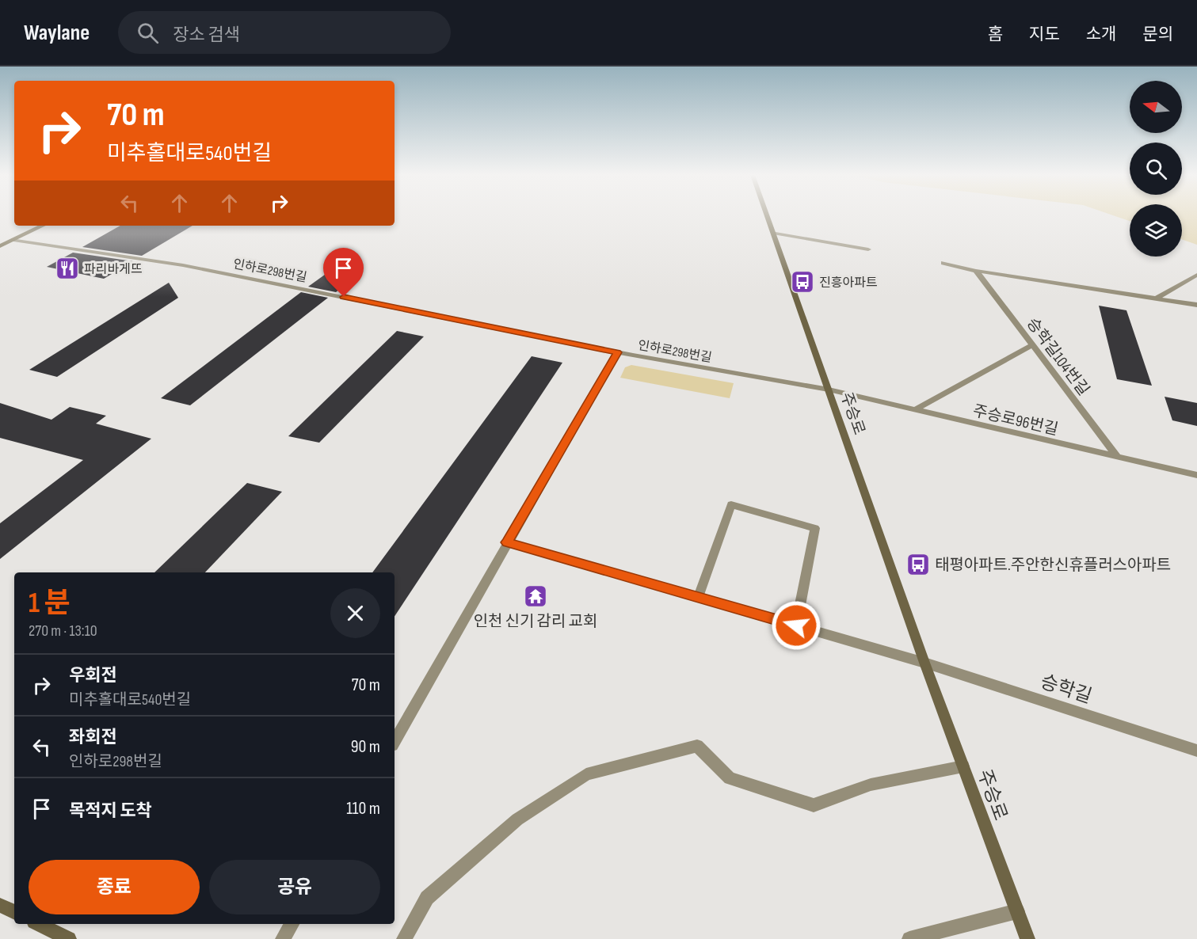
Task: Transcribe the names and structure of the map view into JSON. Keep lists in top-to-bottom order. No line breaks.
{"streets":{"street":["인하로298번길","승학길104번길","주승로","주승로96번길","승학길"]},"crossings":[["인하로298번길","주승로"],["인하로298번길","주승로96번길"],["승학길104번길","주승로96번길"],["주승로","주승로96번길"],["주승로","승학길"]],"places":{"restaurant":["파리바게뜨"],"bus stop":["진흥아파트","태평아파트.주안한신휴플러스아파트"],"temple":["인천 신기 감리 교회"]},"north":"left","page":{"header":"Waylane","search":"장소 검색","nav":["홈","지도","소개","문의"],"turn":["70 m","미추홀대로540번길"],"heading":["1 분","270 m · 13:10"],"list":[{"name":"우회전","note":"미추홀대로540번길","value":"70 m"},{"name":"좌회전","note":"인하로298번길","value":"90 m"},{"name":"목적지 도착","value":"110 m"}],"buttons":["종료","공유"]}}
